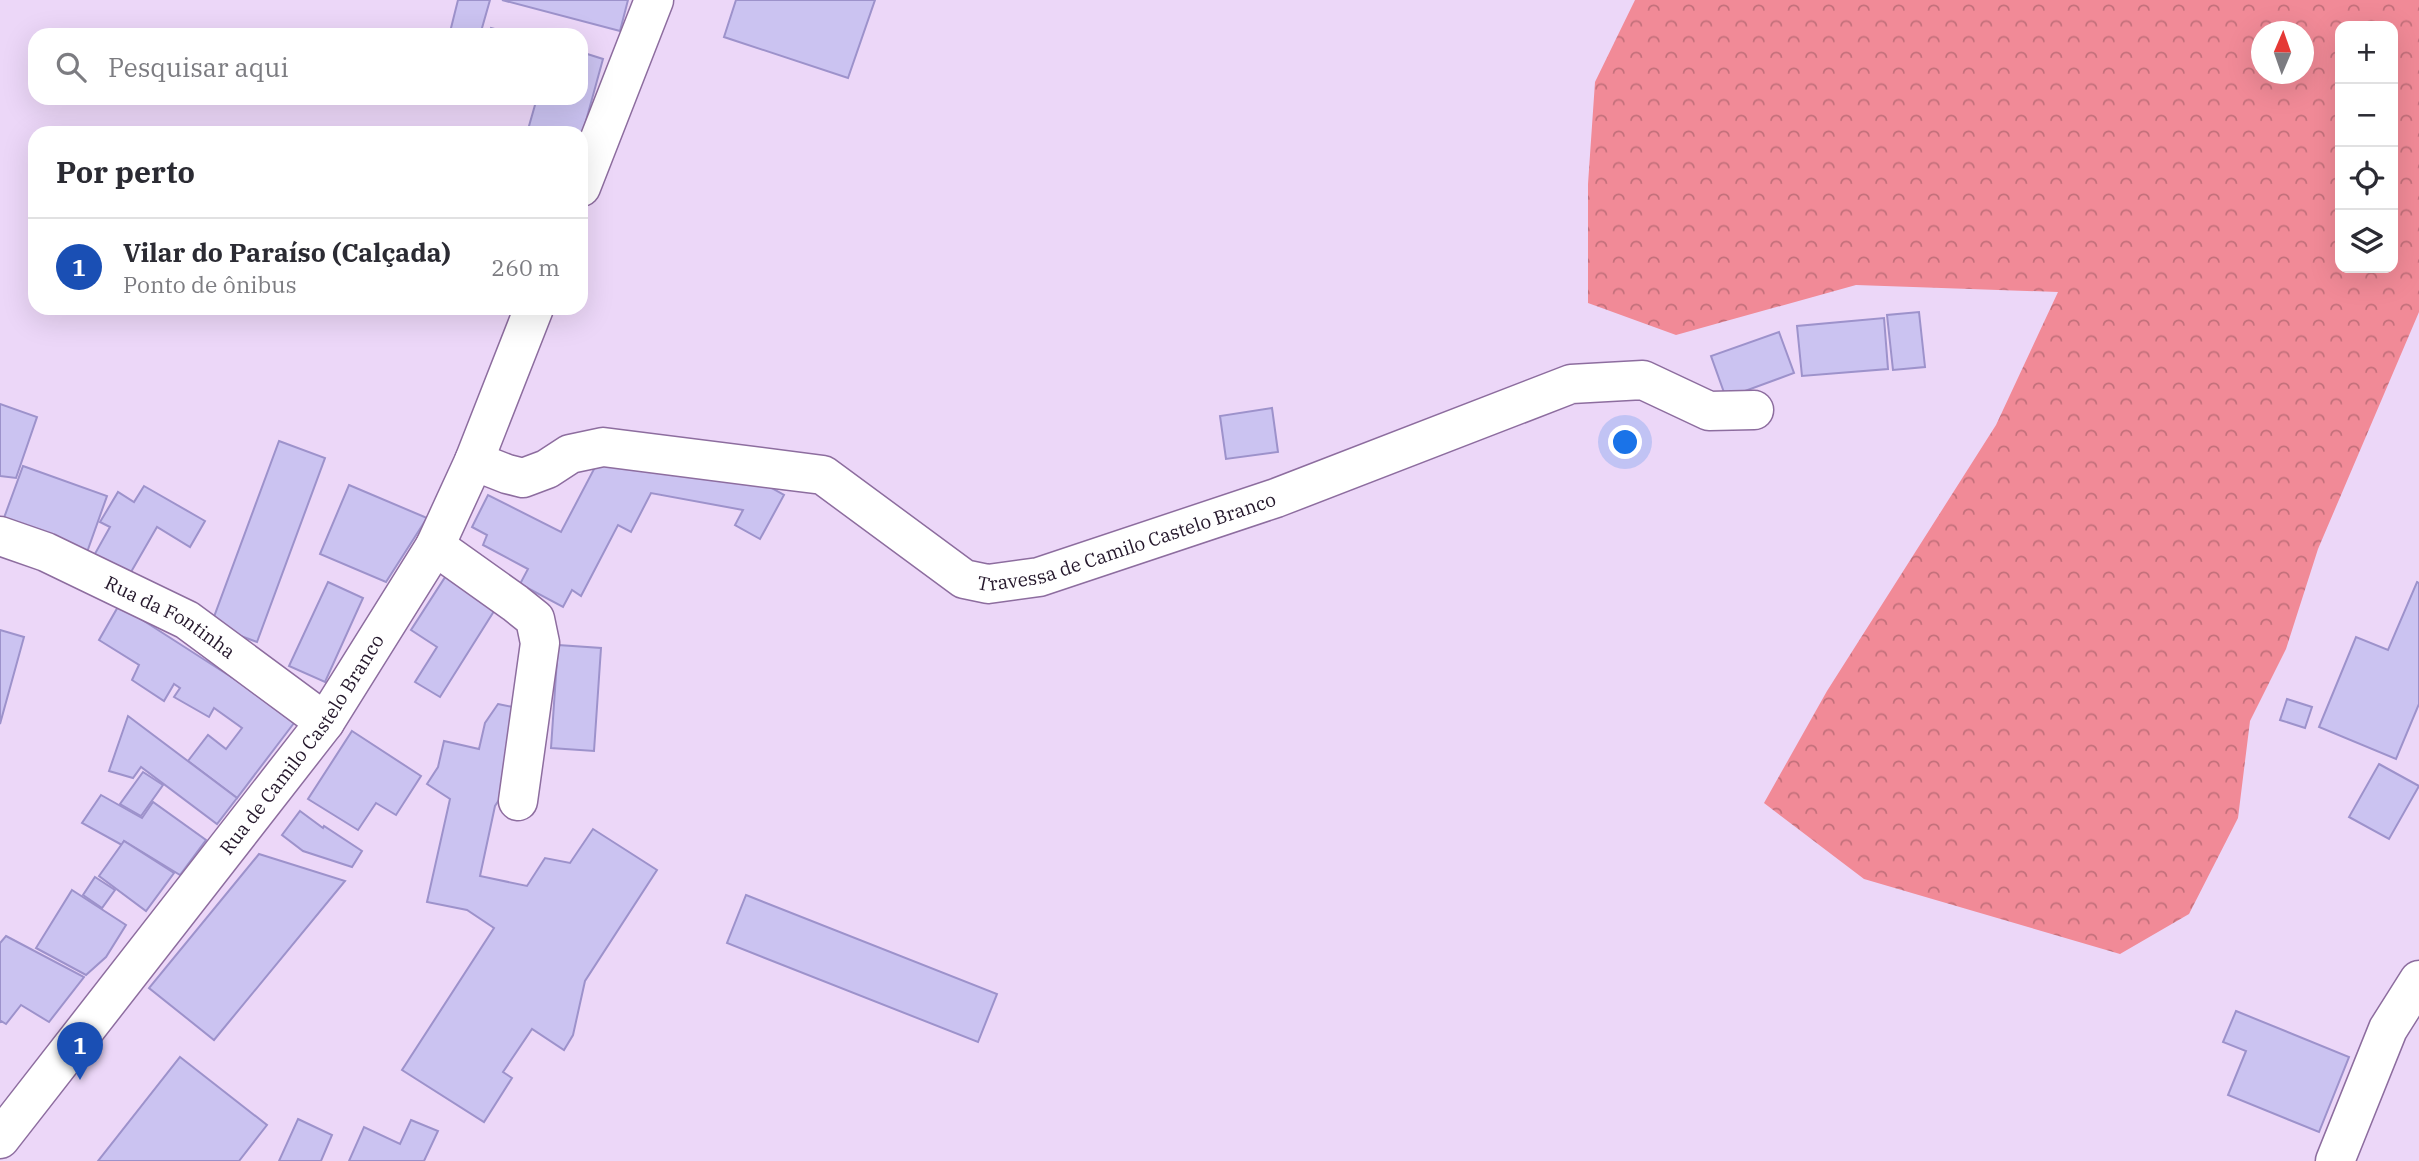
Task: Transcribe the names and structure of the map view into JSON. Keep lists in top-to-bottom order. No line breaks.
{"streets":{"street":["Travessa de Camilo Castelo Branco","Rua da Fontinha","Rua de Camilo Castelo Branco"]},"crossings":[["Travessa de Camilo Castelo Branco","Rua de Camilo Castelo Branco"],["Rua da Fontinha","Rua de Camilo Castelo Branco"]],"north":"top","page":{"map_buttons":["+","−"],"search":"Pesquisar aqui","heading":"Por perto","list":[{"mark":"1","name":"Vilar do Paraíso (Calçada)","note":"Ponto de ônibus","value":"260 m"}],"pins":"1"}}
